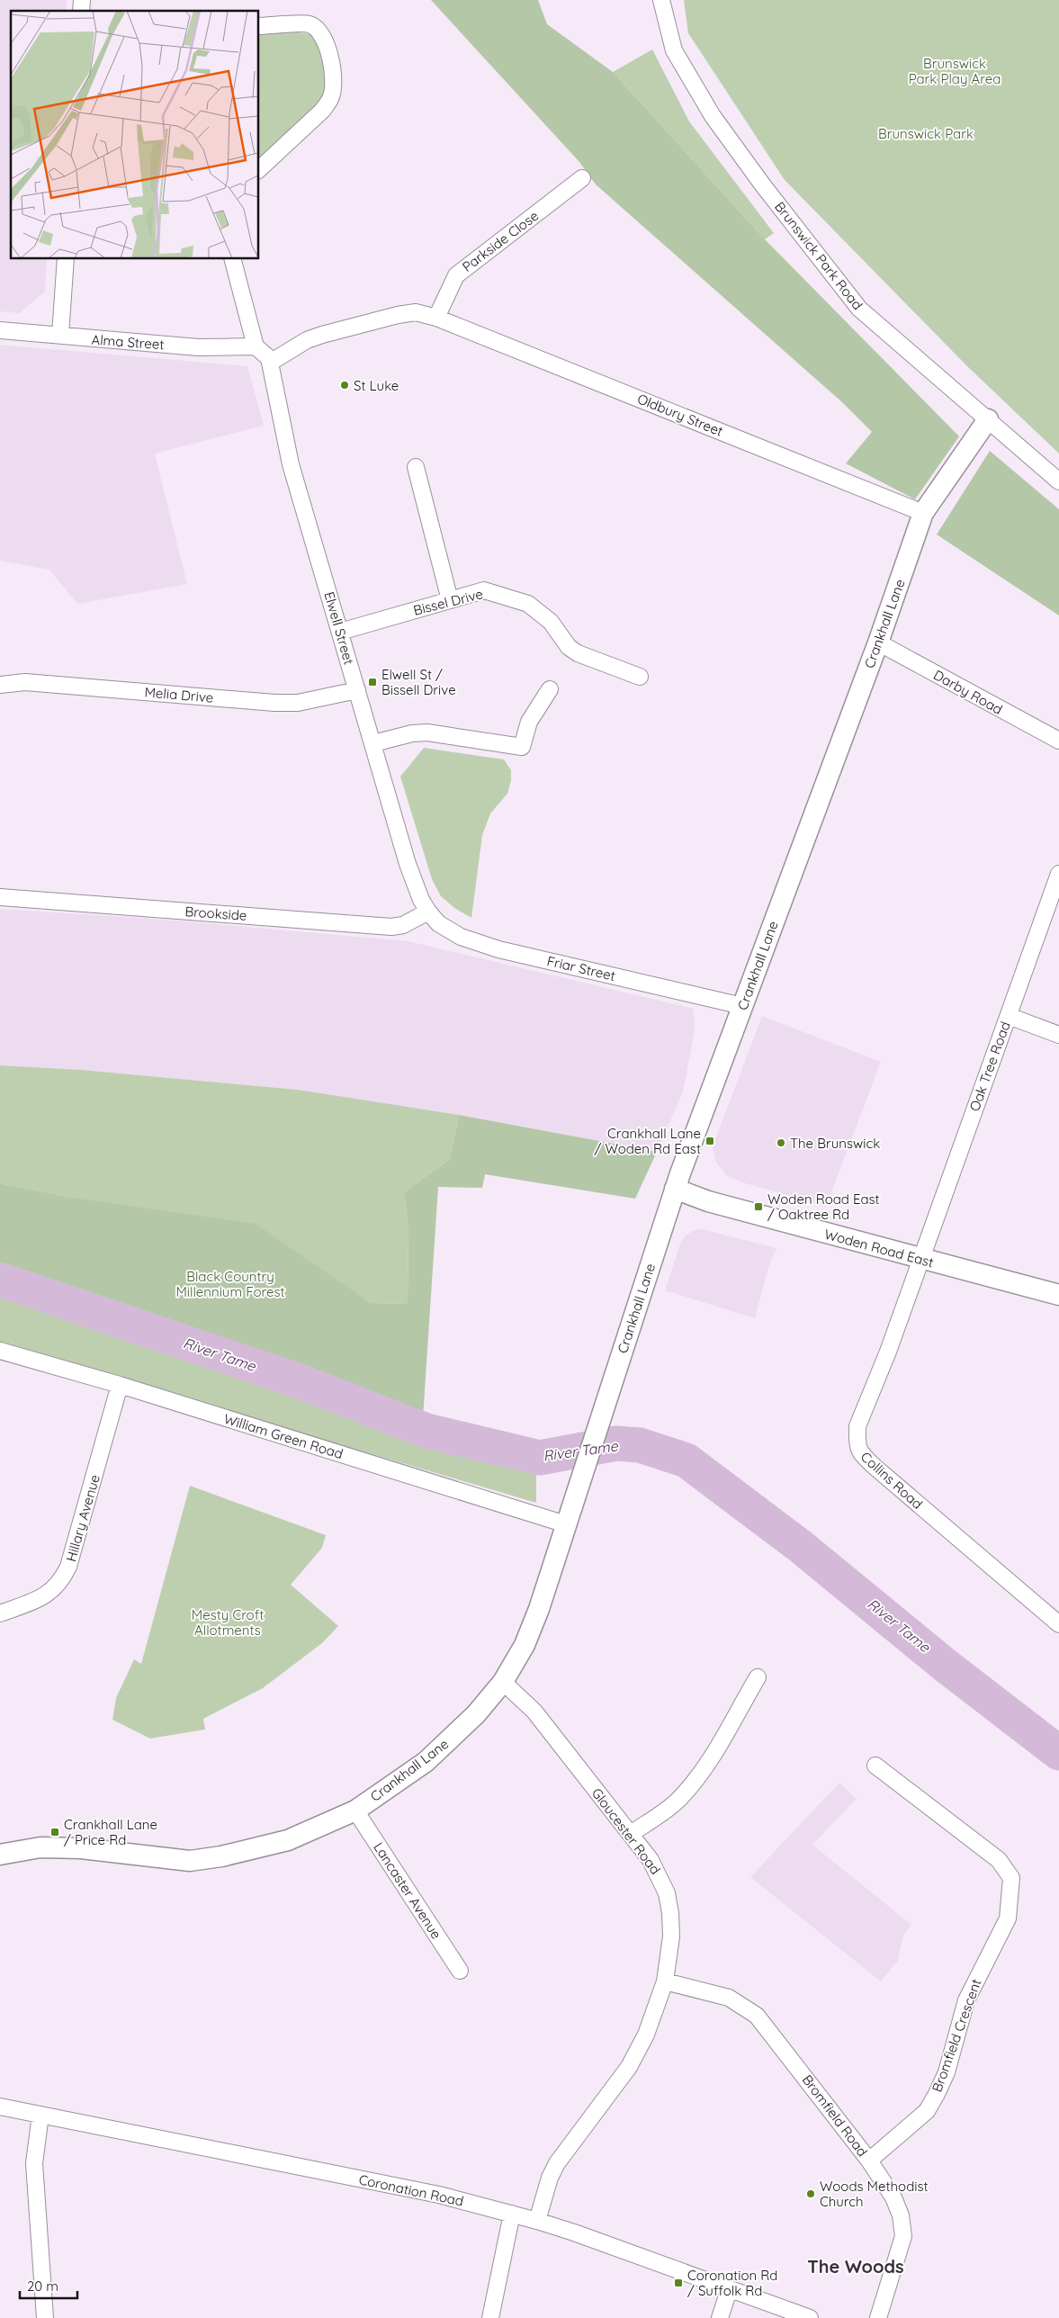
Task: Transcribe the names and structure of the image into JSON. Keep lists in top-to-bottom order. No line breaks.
{"streets":{"street":["Parkside Close","Brunswick Park Road","Alma Street","Oldbury Street","Bissel Drive","Crankhall Lane","Elwell Street","Darby Road","Melia Drive","Brookside","Friar Street","Oak Tree Road","Woden Road East","William Green Road","Collins Road","Hillary Avenue","Gloucester Road","Lancaster Avenue","Bromfield Crescent","Bromfield Road","Coronation Road"]},"crossings":[["Parkside Close","Oldbury Street"],["Brunswick Park Road","Crankhall Lane"],["Alma Street","Elwell Street"],["Oldbury Street","Crankhall Lane"],["Bissel Drive","Elwell Street"],["Crankhall Lane","Darby Road"],["Crankhall Lane","Friar Street"],["Crankhall Lane","Woden Road East"],["Crankhall Lane","William Green Road"],["Crankhall Lane","Gloucester Road"],["Crankhall Lane","Lancaster Avenue"],["Elwell Street","Melia Drive"],["Elwell Street","Brookside"],["Elwell Street","Friar Street"],["Brookside","Friar Street"],["Oak Tree Road","Woden Road East"],["Oak Tree Road","Collins Road"],["Woden Road East","Collins Road"],["William Green Road","Hillary Avenue"],["Gloucester Road","Bromfield Road"],["Gloucester Road","Coronation Road"],["Bromfield Crescent","Bromfield Road"]],"districts":["The Woods"],"water":["River Tame"],"parks":["Brunswick Park Play Area","Brunswick Park","Black Country Millennium Forest","Mesty Croft Allotments"],"places":{"other":["St Luke","The Brunswick","Woods Methodist Church"],"transit":["Elwell St / Bissell Drive","Crankhall Lane / Woden Rd East","Woden Road East / Oaktree Rd","Crankhall Lane / Price Rd","Coronation Rd / Suffolk Rd"]},"scale_bar":"20 m"}
